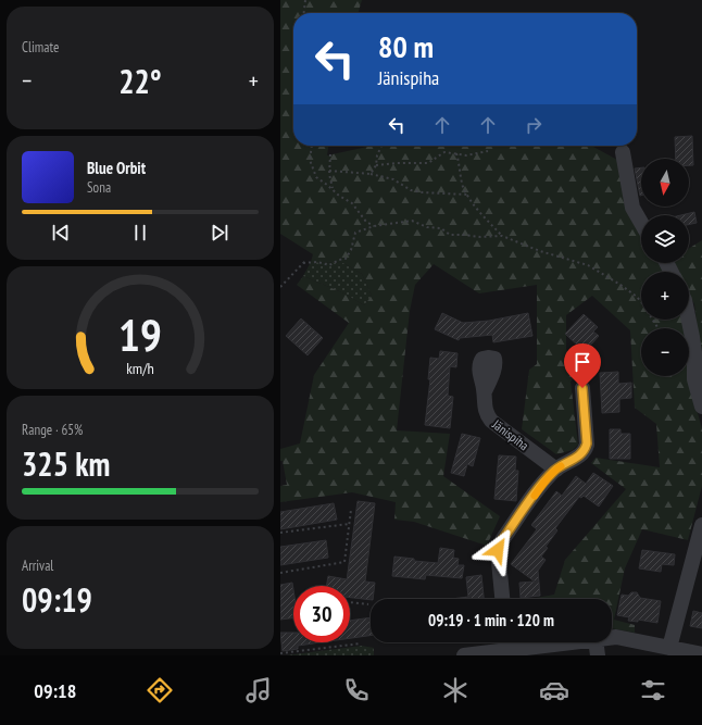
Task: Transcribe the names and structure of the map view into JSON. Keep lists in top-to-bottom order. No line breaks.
{"streets":{"street":["Jänispiha"]},"north":"bottom","page":{"tile":["Climate",["Range · 65%","325 km"],["Arrival","09:19"]],"turn":["80 m","Jänispiha"],"heat":["−","22°","+"],"song":["Blue Orbit","Sona"],"map_buttons":["+","−"],"limit":"30","trip":"09:19 · 1 min · 120 m","tabs":"09:18","gauge":["19","km/h"]}}
